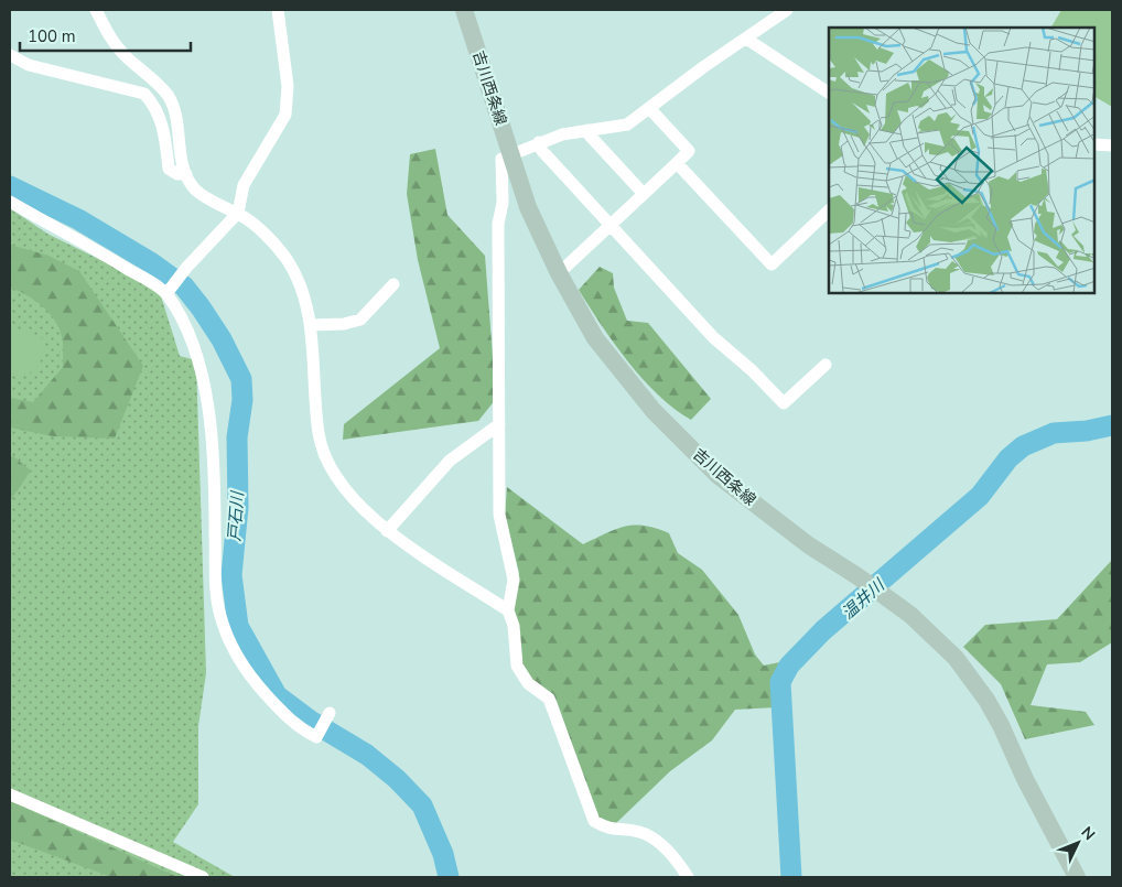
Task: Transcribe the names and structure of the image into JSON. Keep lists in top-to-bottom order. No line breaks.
{"streets":{"main road":["吉川西条線"]},"water":["戸石川","温井川"],"scale_bar":"100 m","north":"top right"}
